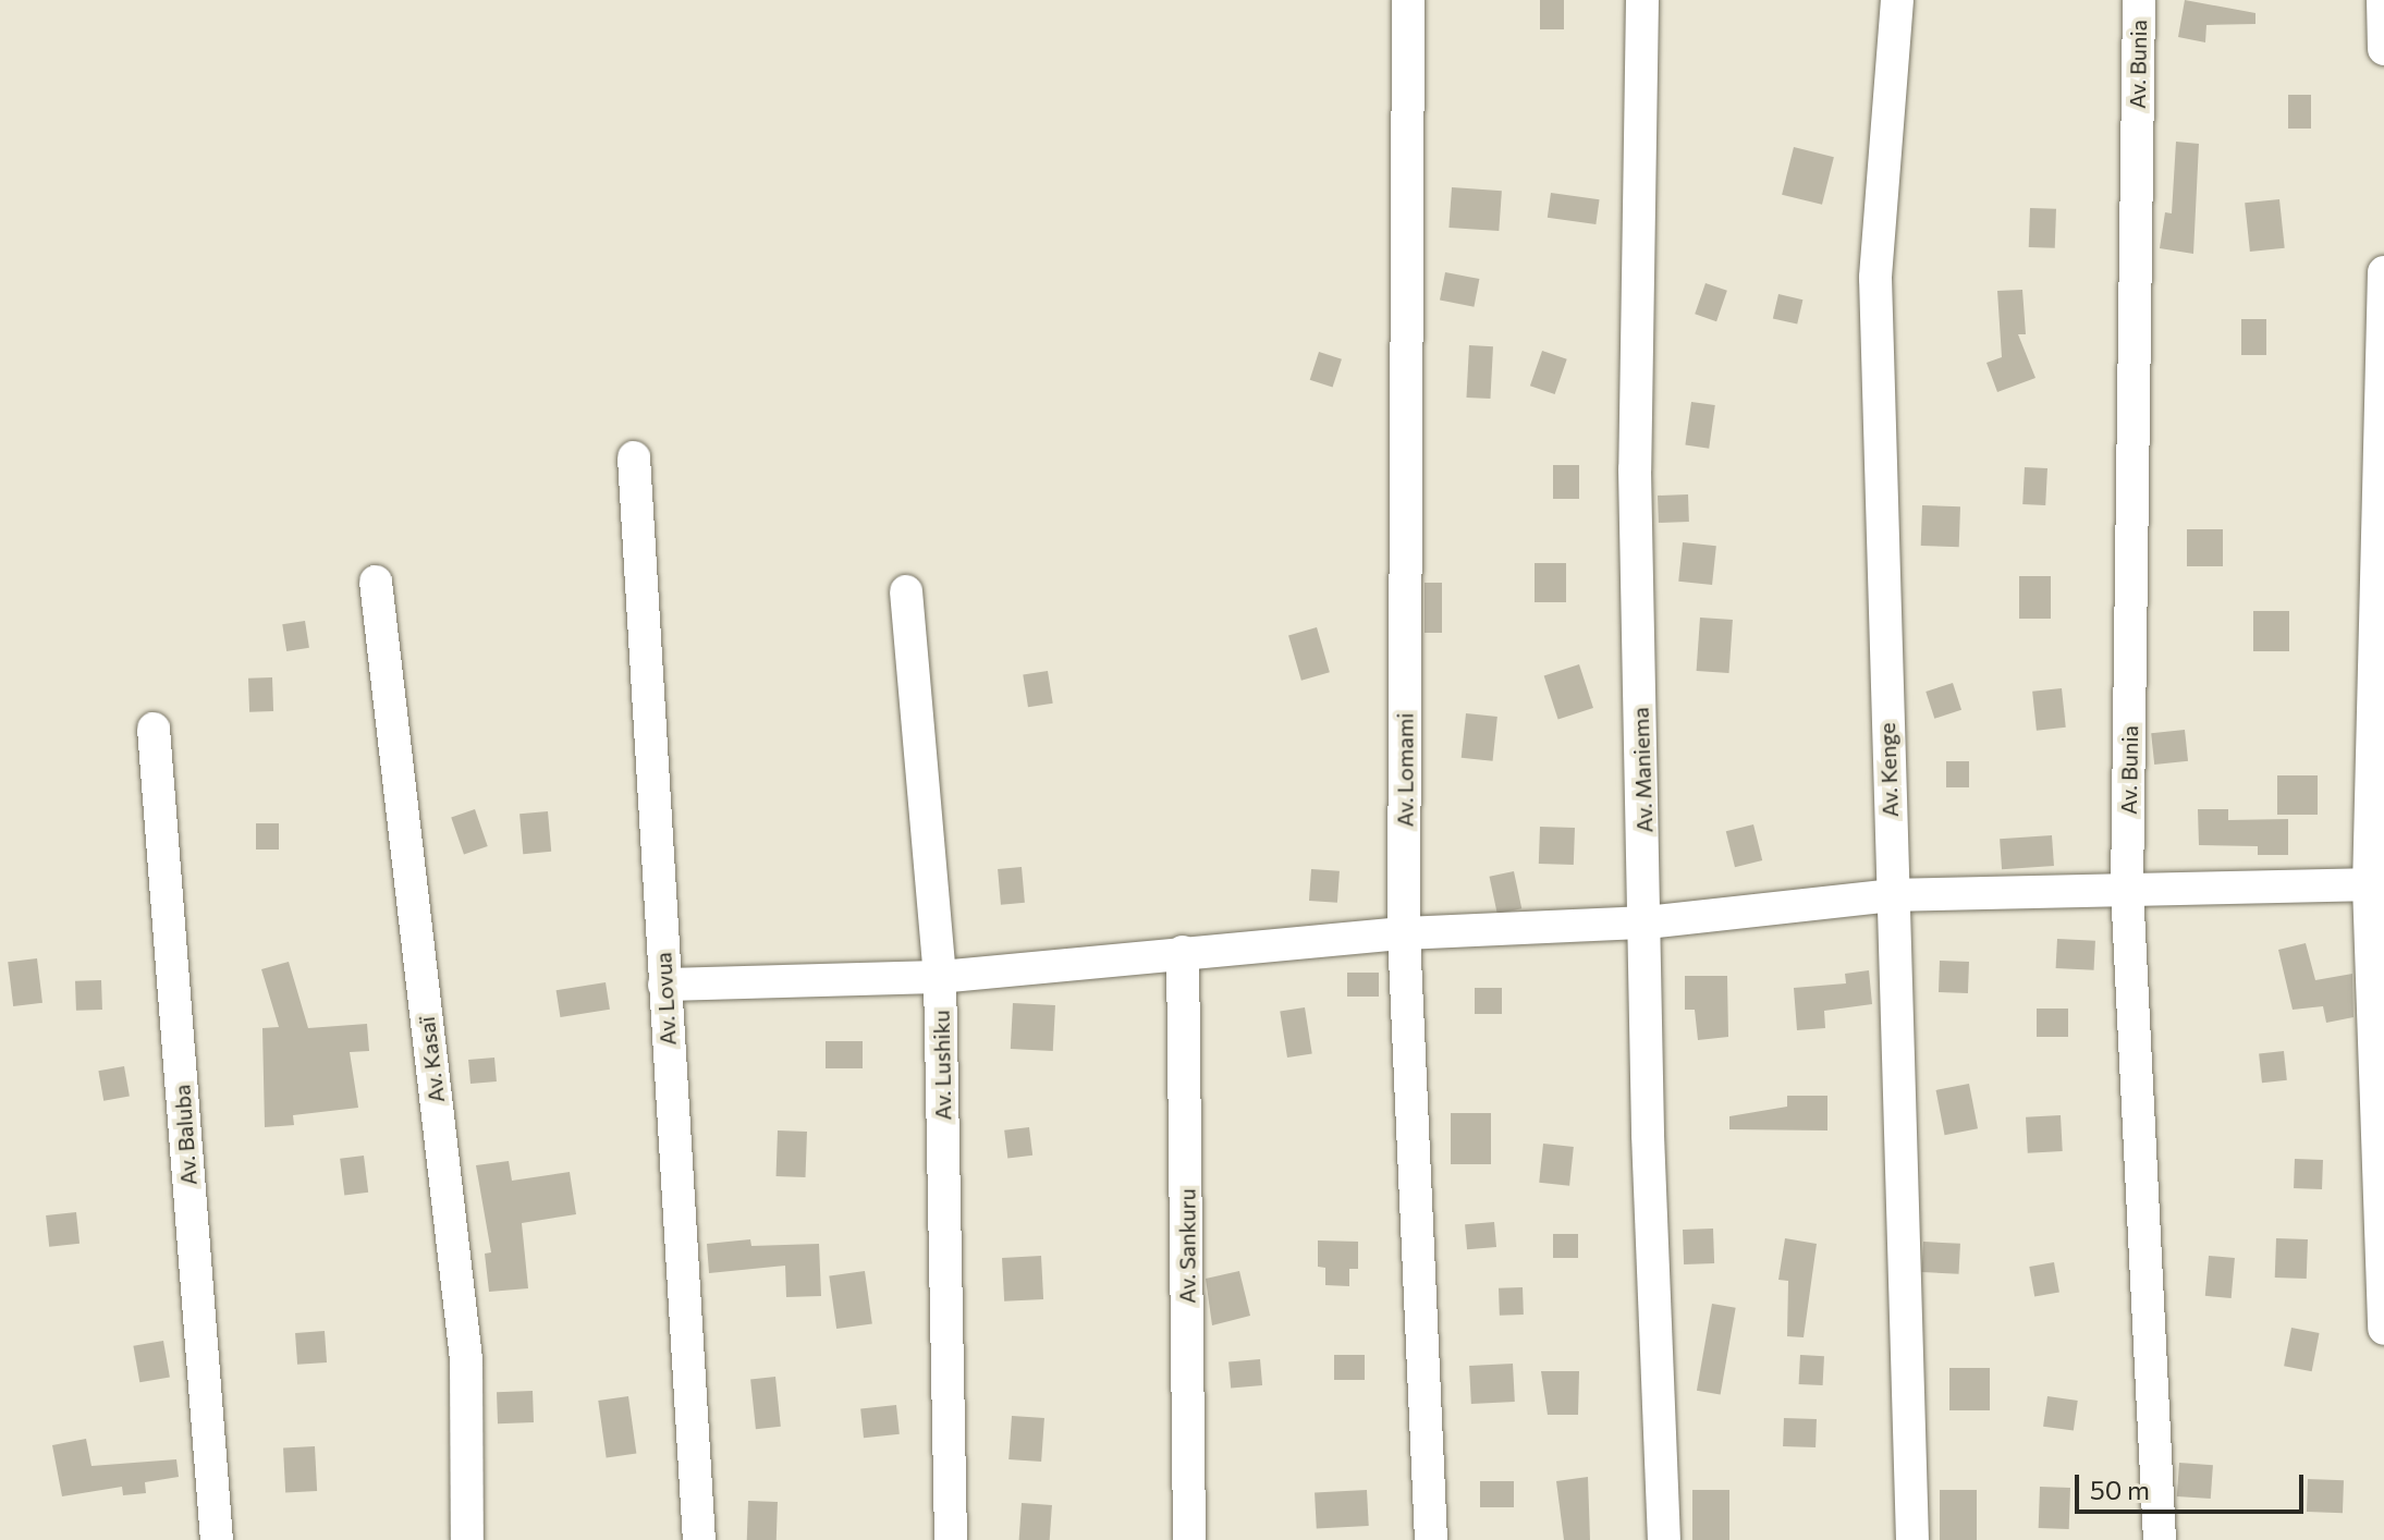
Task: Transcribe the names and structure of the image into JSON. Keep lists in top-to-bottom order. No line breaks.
{"streets":{"street":["Av. Bunia","Av. Lomami","Av. Maniema","Av. Kenge","Av. Lovua","Av. Kasaï","Av. Lushiku","Av. Baluba","Av. Sankuru"]},"scale_bar":"50 m"}
